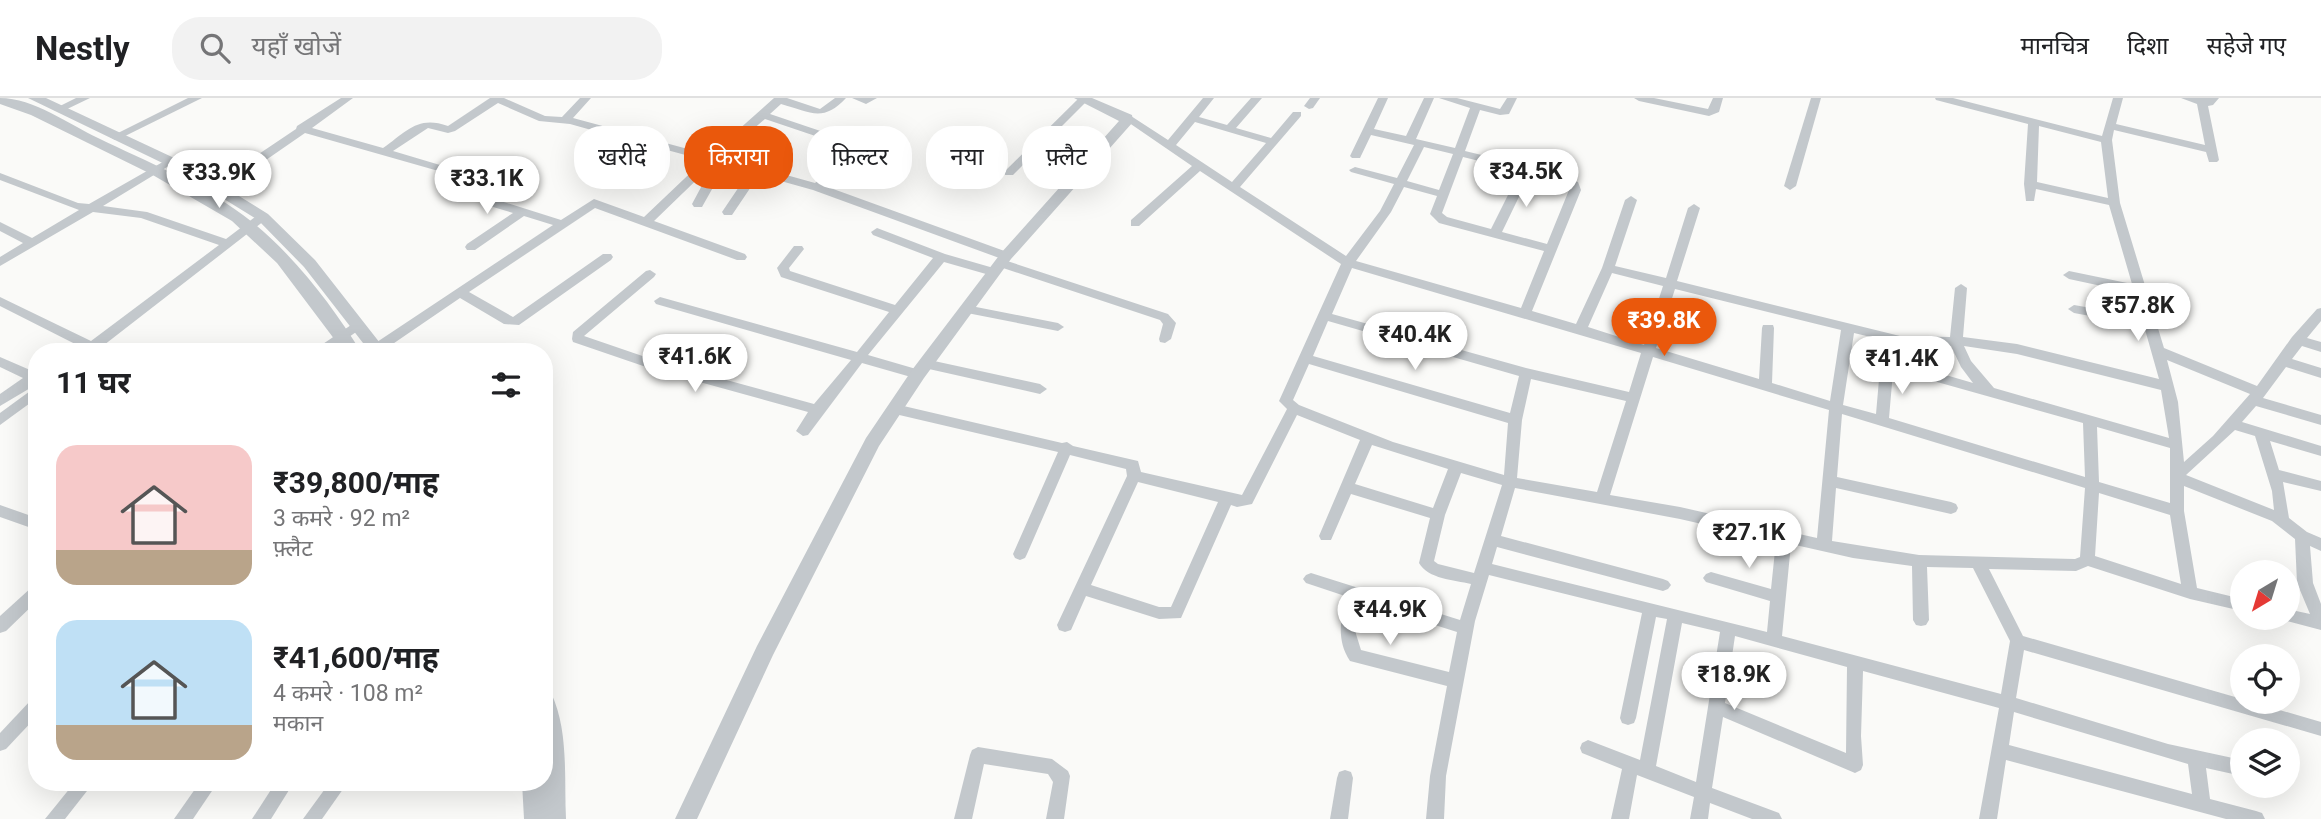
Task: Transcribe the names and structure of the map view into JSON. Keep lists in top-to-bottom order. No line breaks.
{"north":"bottom left","page":{"header":"Nestly","search":"यहाँ खोजें","nav":["मानचित्र","दिशा","सहेजे गए"],"chip":["खरीदें","किराया","फ़िल्टर","नया","फ़्लैट"],"price":["₹34.5K","₹33.9K","₹33.1K","₹57.8K","₹39.8K","₹40.4K","₹41.6K","₹41.4K","₹27.1K","₹44.9K","₹18.9K"],"heading":"11 घर","list":[{"name":"₹39,800/माह","note":"3 कमरे · 92 m² · फ़्लैट"},{"name":"₹41,600/माह","note":"4 कमरे · 108 m² · मकान"}]}}
